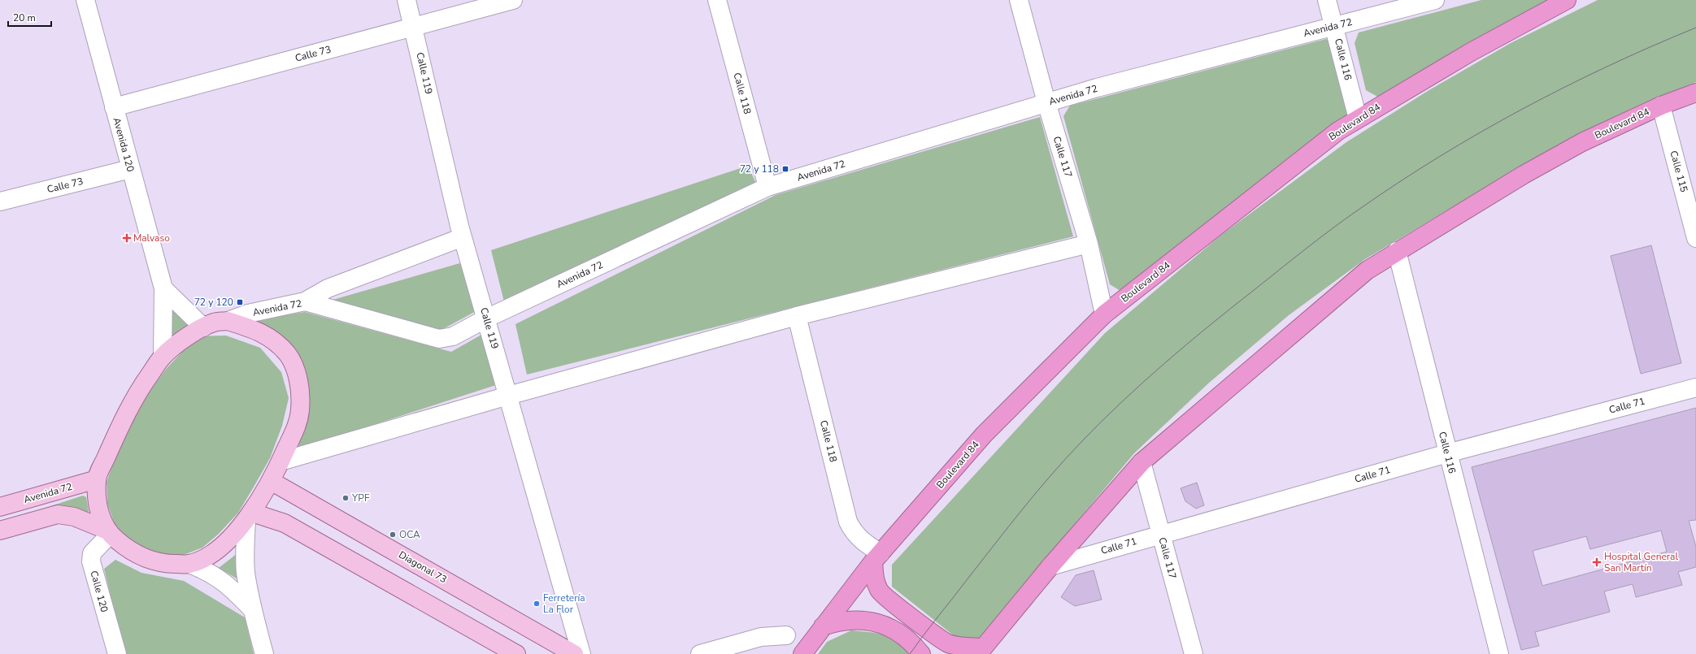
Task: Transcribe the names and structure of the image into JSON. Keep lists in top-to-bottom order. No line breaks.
{"streets":{"highway":["Boulevard 84"],"main road":["Avenida 72","Diagonal 73"],"street":["Calle 73","Calle 116","Calle 119","Calle 118","Avenida 120","Calle 117","Calle 115","Calle 71","Calle 120"]},"crossings":[["Avenida 72","Calle 116"],["Avenida 72","Calle 119"],["Avenida 72","Calle 118"],["Avenida 72","Calle 117"],["Calle 73","Calle 119"],["Calle 73","Avenida 120"],["Calle 116","Boulevard 84"],["Calle 116","Calle 71"],["Calle 118","Boulevard 84"],["Boulevard 84","Calle 117"],["Boulevard 84","Calle 115"],["Boulevard 84","Calle 71"],["Calle 117","Calle 71"]],"places":{"transit":["72 y 118","72 y 120"],"health":["Malvaso","Hospital General San Martín"],"other":["YPF","OCA","Ferretería La Flor"]},"scale_bar":"20 m"}
